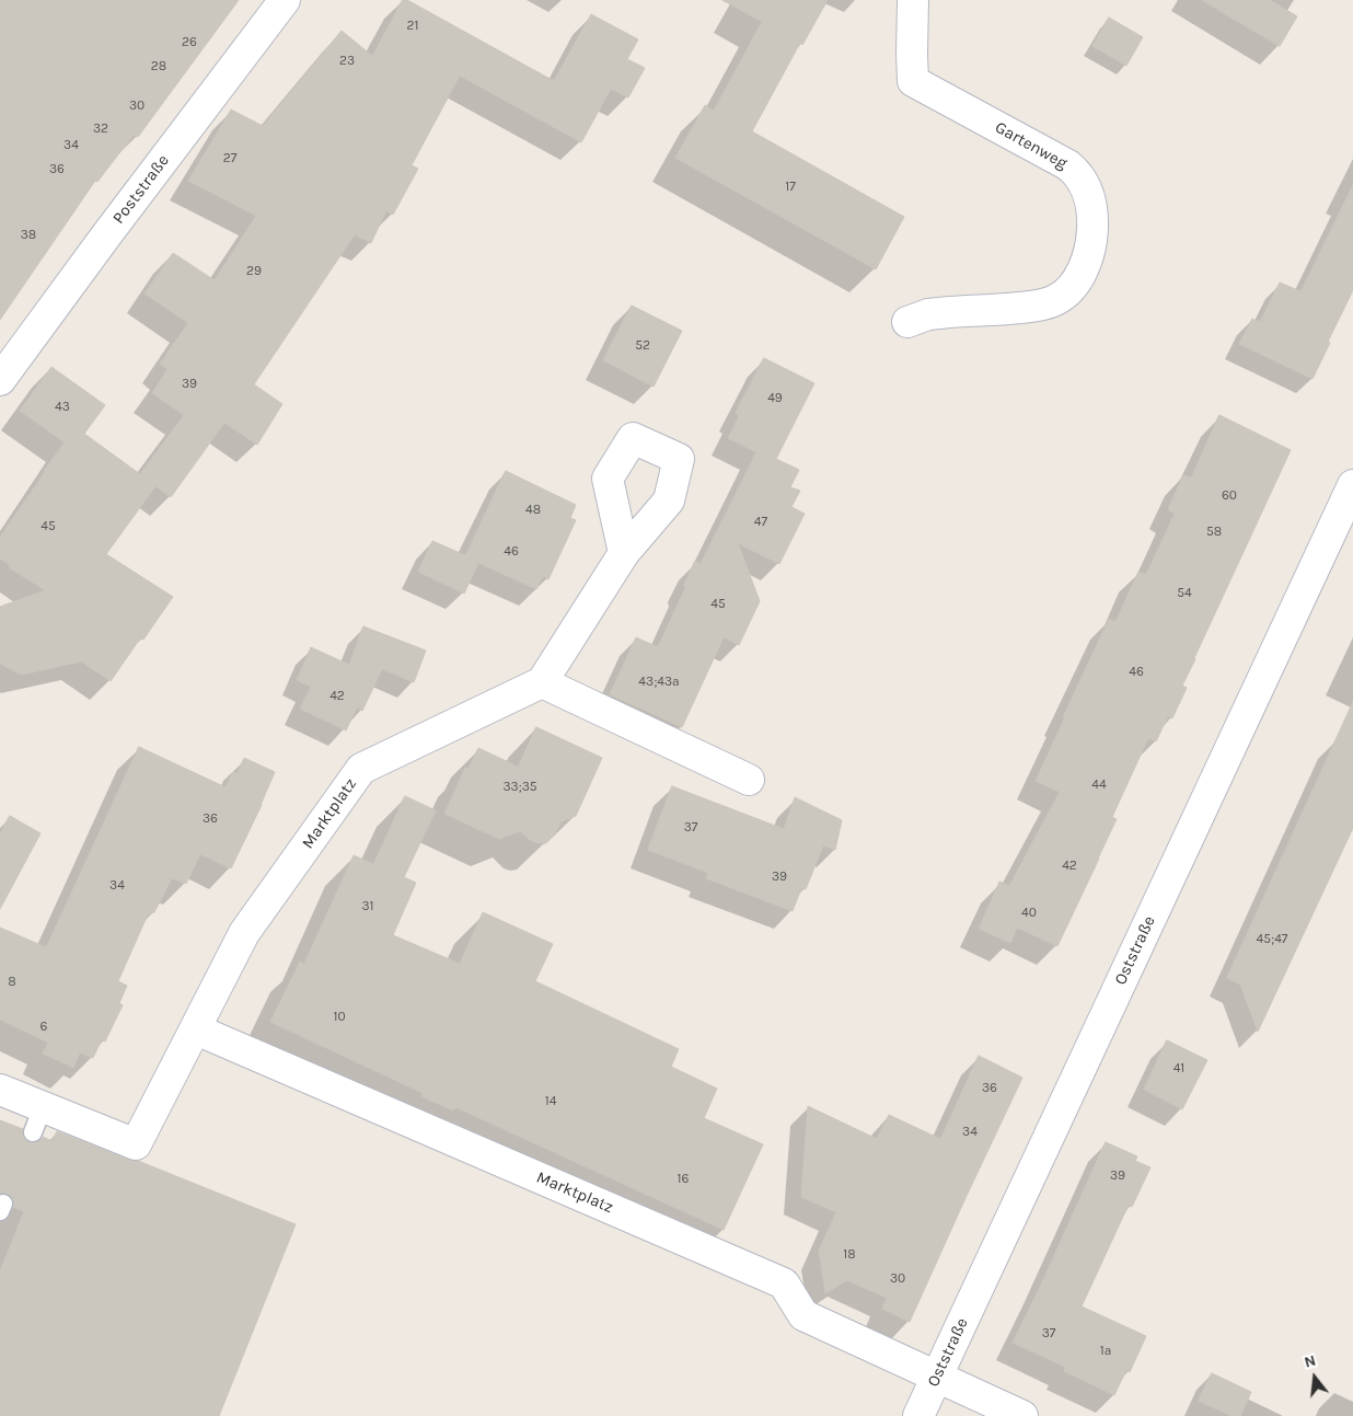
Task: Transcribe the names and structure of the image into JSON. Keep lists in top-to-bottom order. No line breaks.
{"streets":{"street":["Gartenweg","Poststraße","Marktplatz","Oststraße"]},"crossings":[["Marktplatz","Oststraße"]],"house_numbers":["21","26","23","28","30","32","34","27","36","17","38","29","52","39","49","43","60","48","47","45","58","46","54","45","46","43;43a","42","44","33;35","36","37","42","39","34","31","40","45;47","8","10","6","41","36","14","34","39","16","18","30","37","1a"],"north":"top"}
